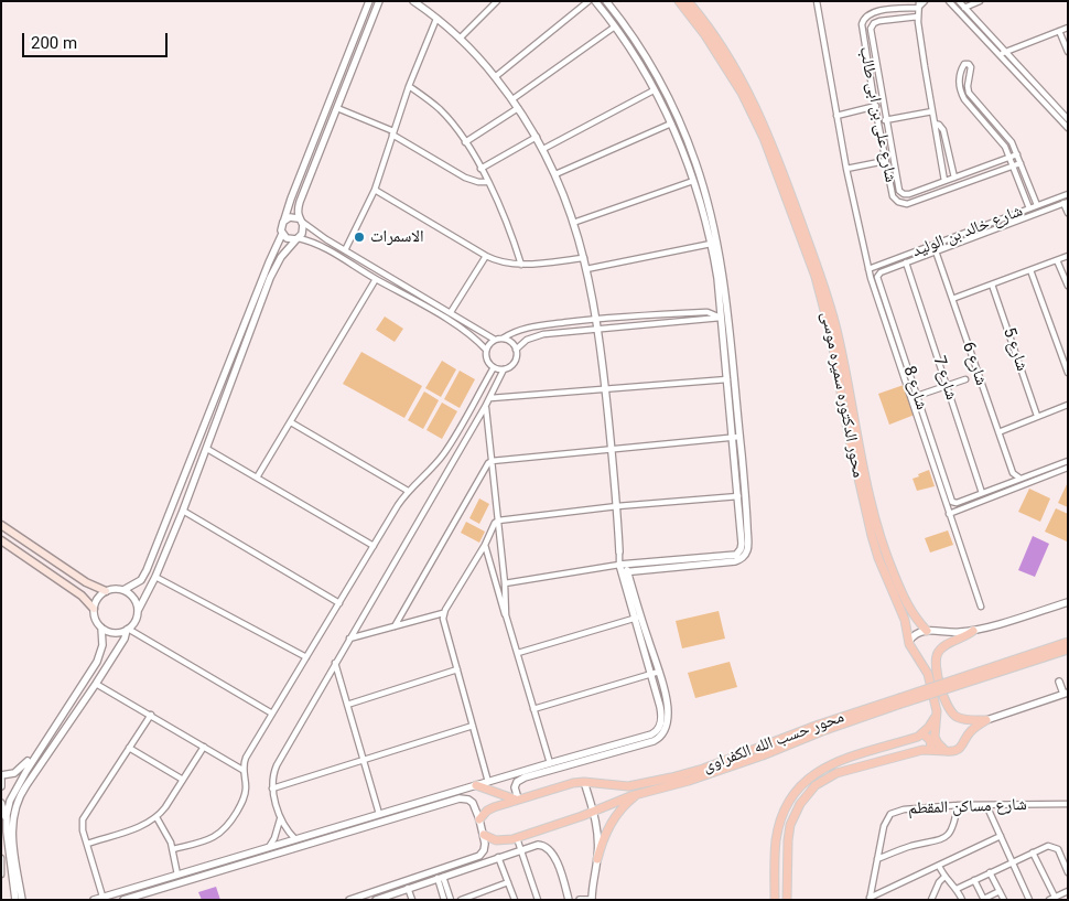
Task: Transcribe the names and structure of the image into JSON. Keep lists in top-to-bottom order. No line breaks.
{"streets":{"main road":["محور الدكتوره سميره موسى","محور حسب الله الكفراوى"],"street":["شارع على بن ابى طالب","شارع خالد بن الوليد","شارع 5","شارع 6","شارع 7","شارع 8","شارع مساكن المقطم"]},"crossings":[["شارع خالد بن الوليد","شارع 6"],["شارع خالد بن الوليد","شارع 7"],["شارع خالد بن الوليد","شارع 8"],["شارع 7","شارع 8"]],"places":["الاسمرات"],"scale_bar":"200 m"}
